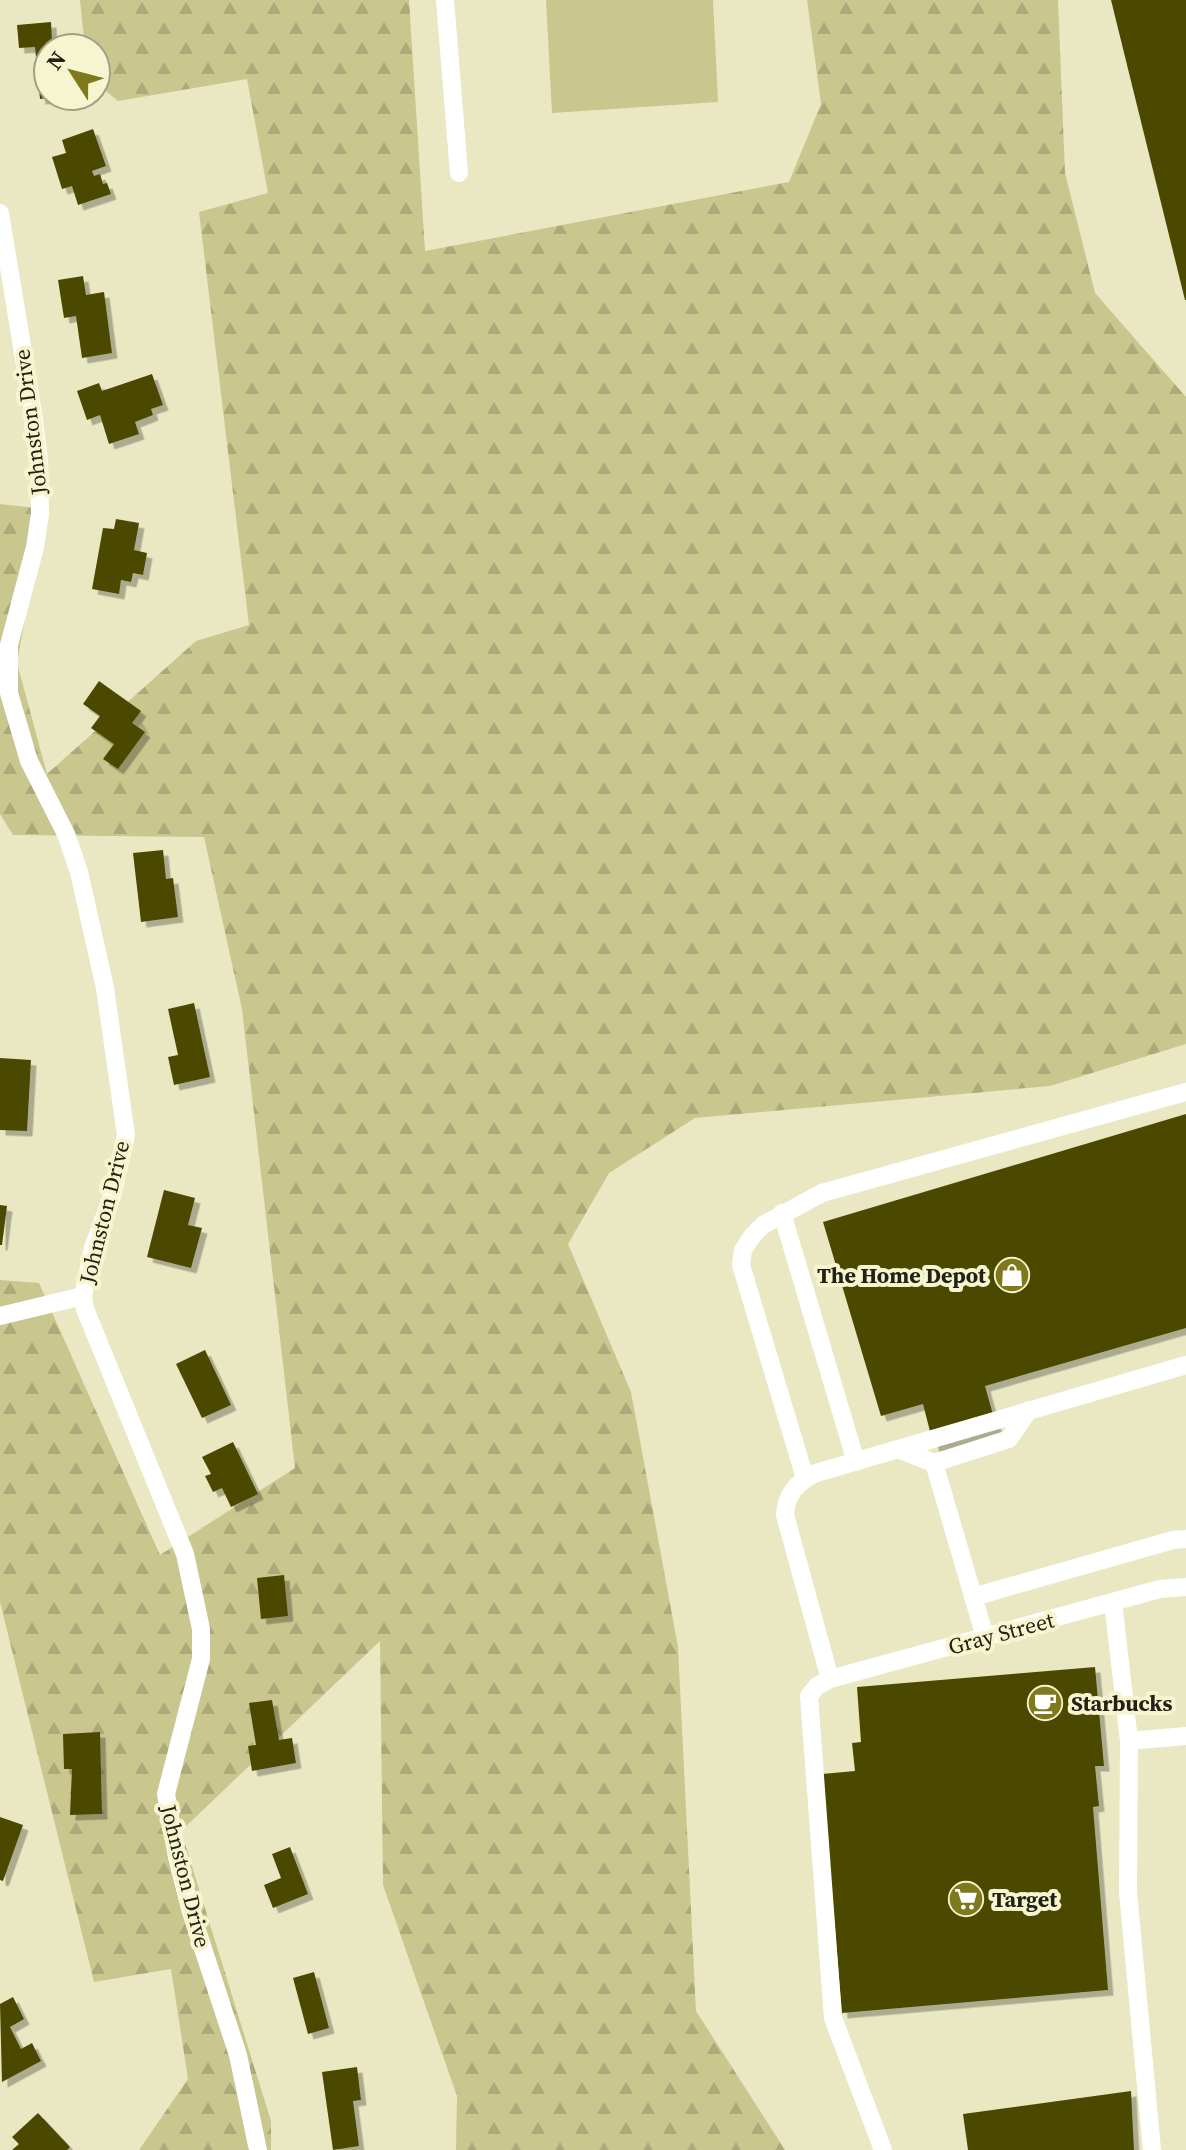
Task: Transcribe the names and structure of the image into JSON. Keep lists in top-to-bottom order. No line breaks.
{"streets":{"street":["Johnston Drive","Gray Street"]},"places":{"shop":["The Home Depot"],"cafe":["Starbucks"],"supermarket":["Target"]},"north":"top left"}
